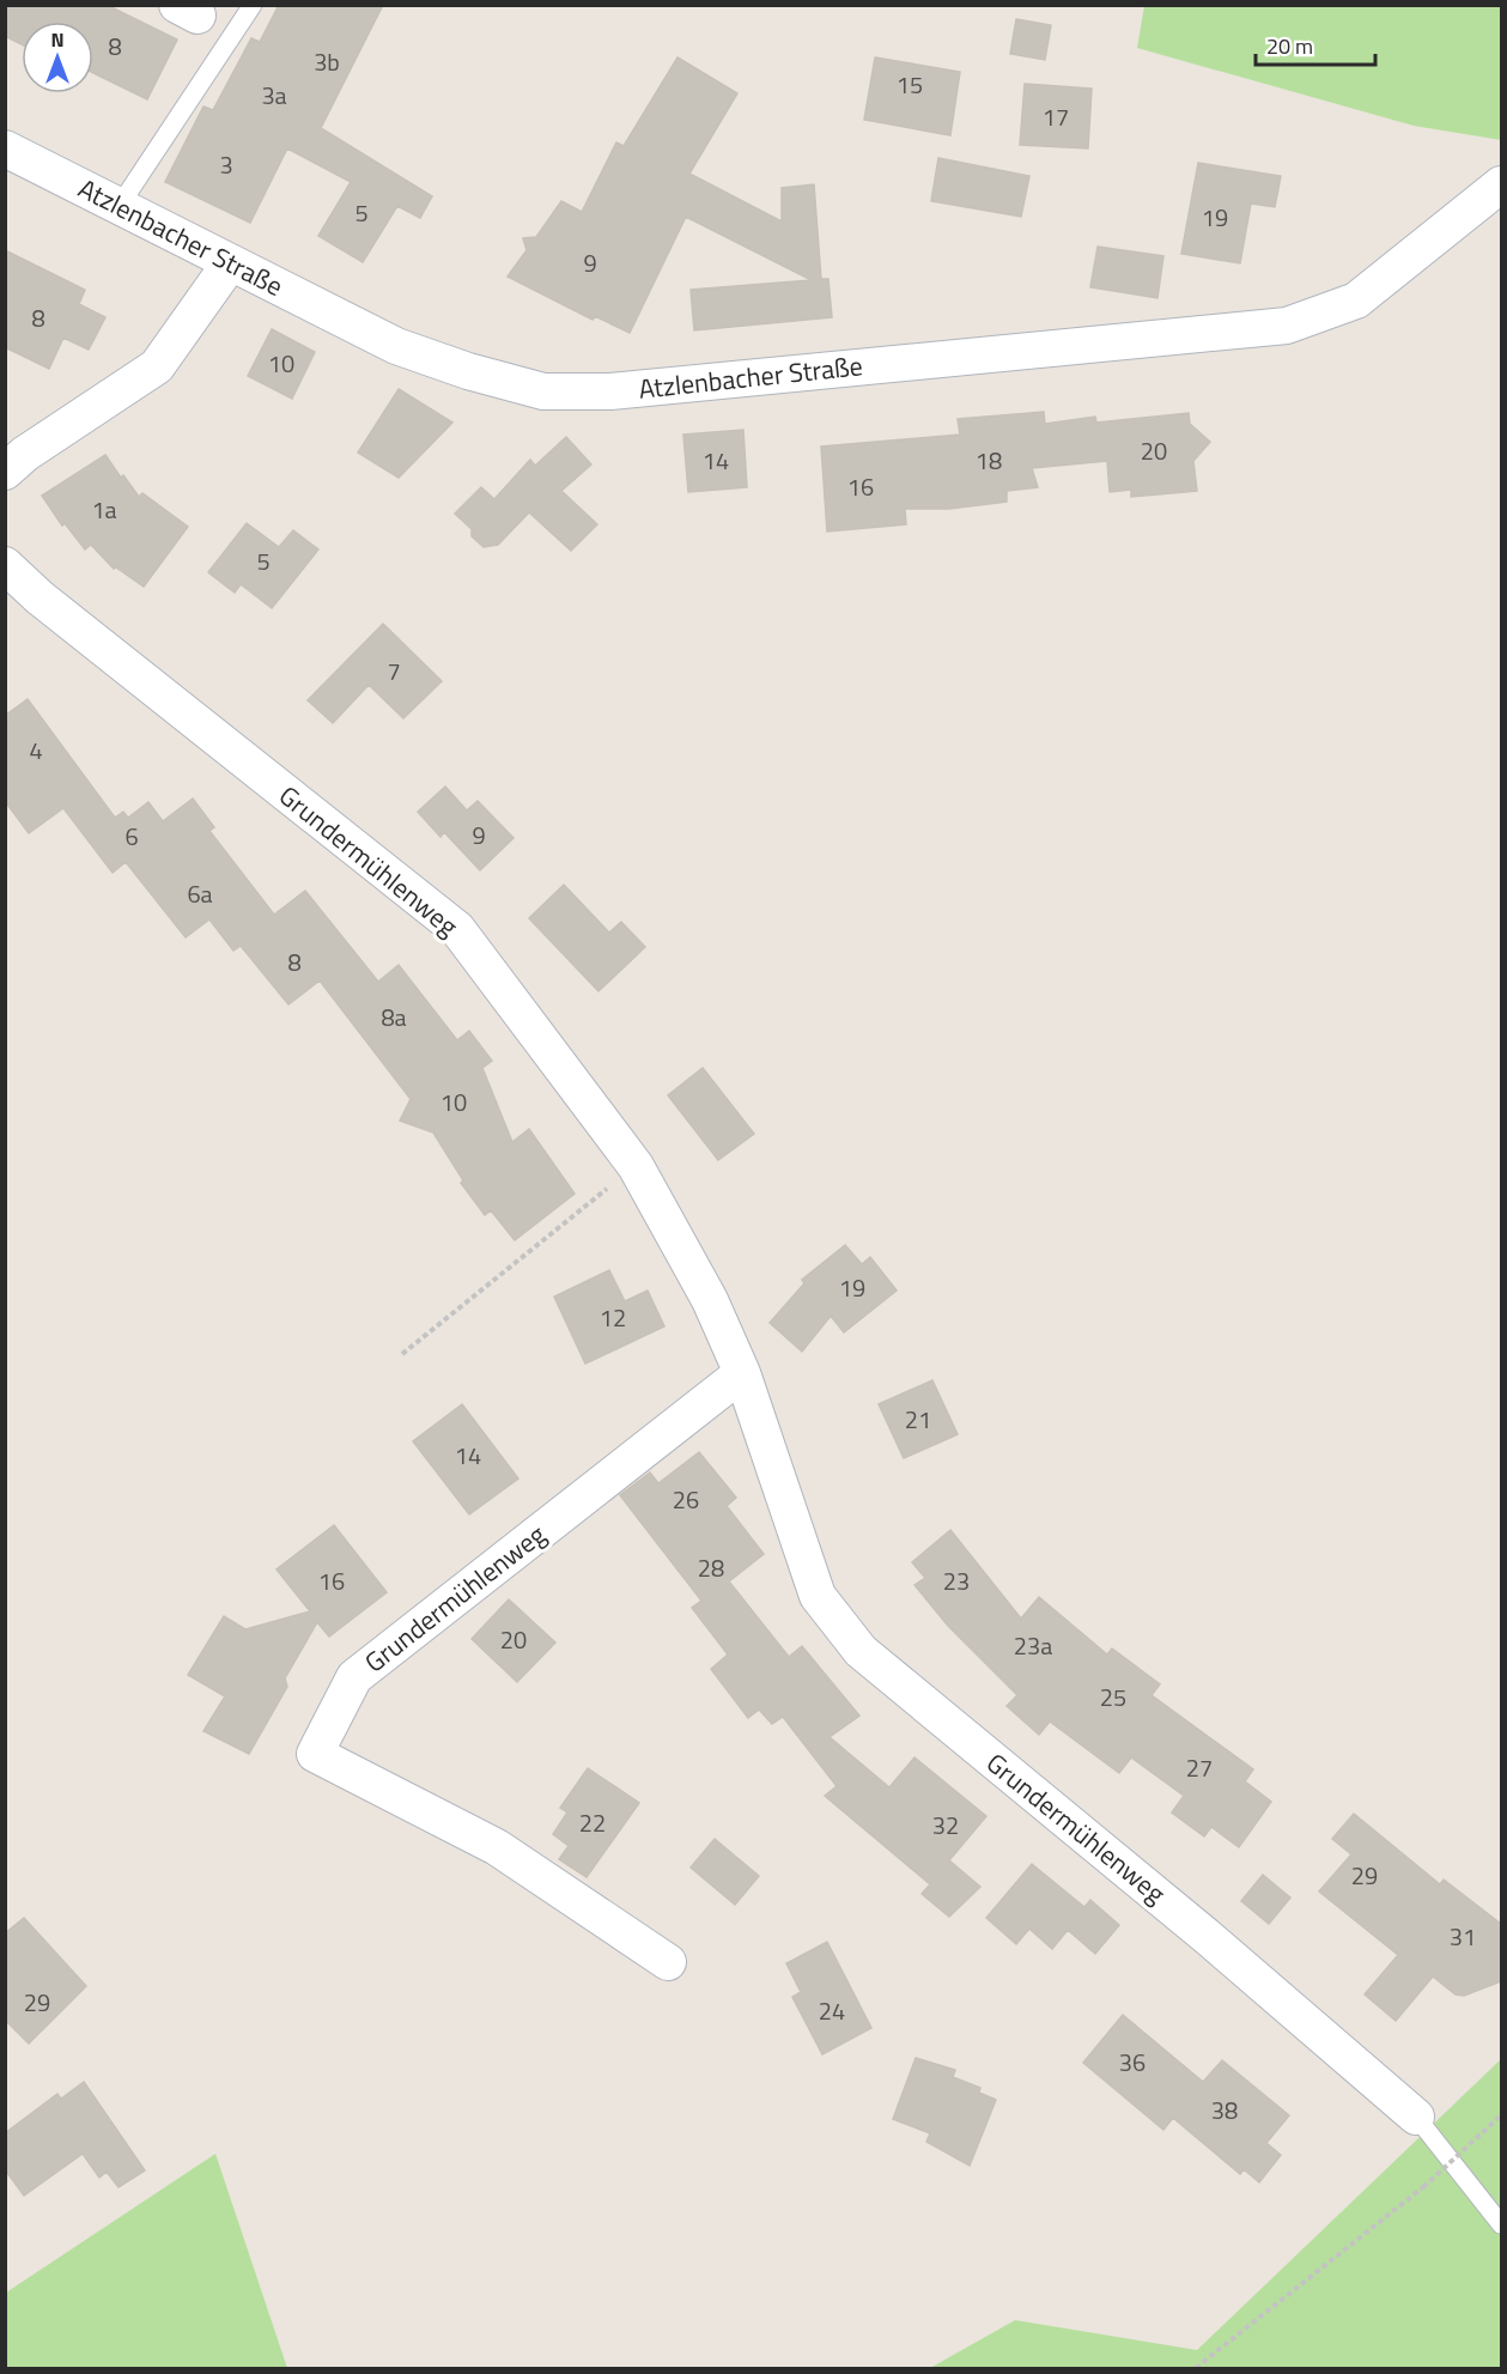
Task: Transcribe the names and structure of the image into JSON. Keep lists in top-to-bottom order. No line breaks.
{"streets":{"street":["Atzlenbacher Straße","Grundermühlenweg"]},"house_numbers":["8","3b","15","3a","17","3","5","19","9","8","10","20","14","18","16","1a","5","7","4","9","6","6a","8","8a","10","19","12","21","14","26","28","16","23","20","23a","25","27","22","32","29","31","29","24","36","38"],"scale_bar":"20 m","north":"top"}
